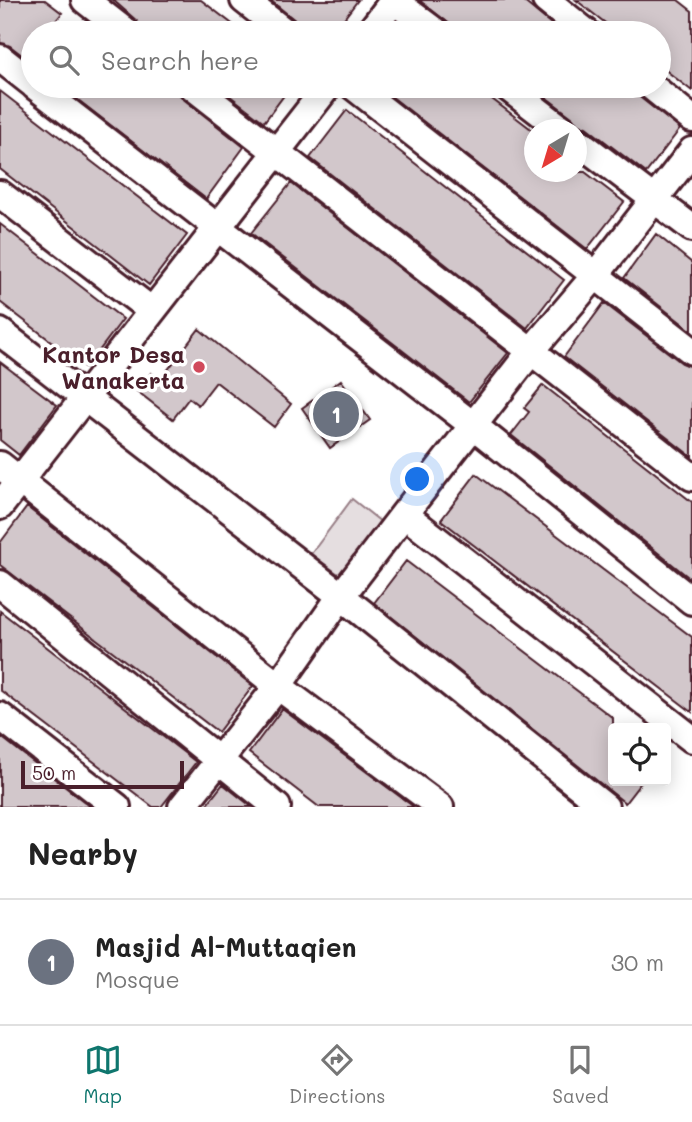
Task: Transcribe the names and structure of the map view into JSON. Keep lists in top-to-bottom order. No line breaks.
{"places":["Kantor Desa Wanakerta"],"scale_bar":"50 m","north":"bottom left","page":{"search":"Search here","pins":"1","scale":"50 m","heading":"Nearby","list":[{"mark":"1","name":"Masjid Al-Muttaqien","note":"Mosque","value":"30 m"}],"nav":["Map","Directions","Saved"]}}
